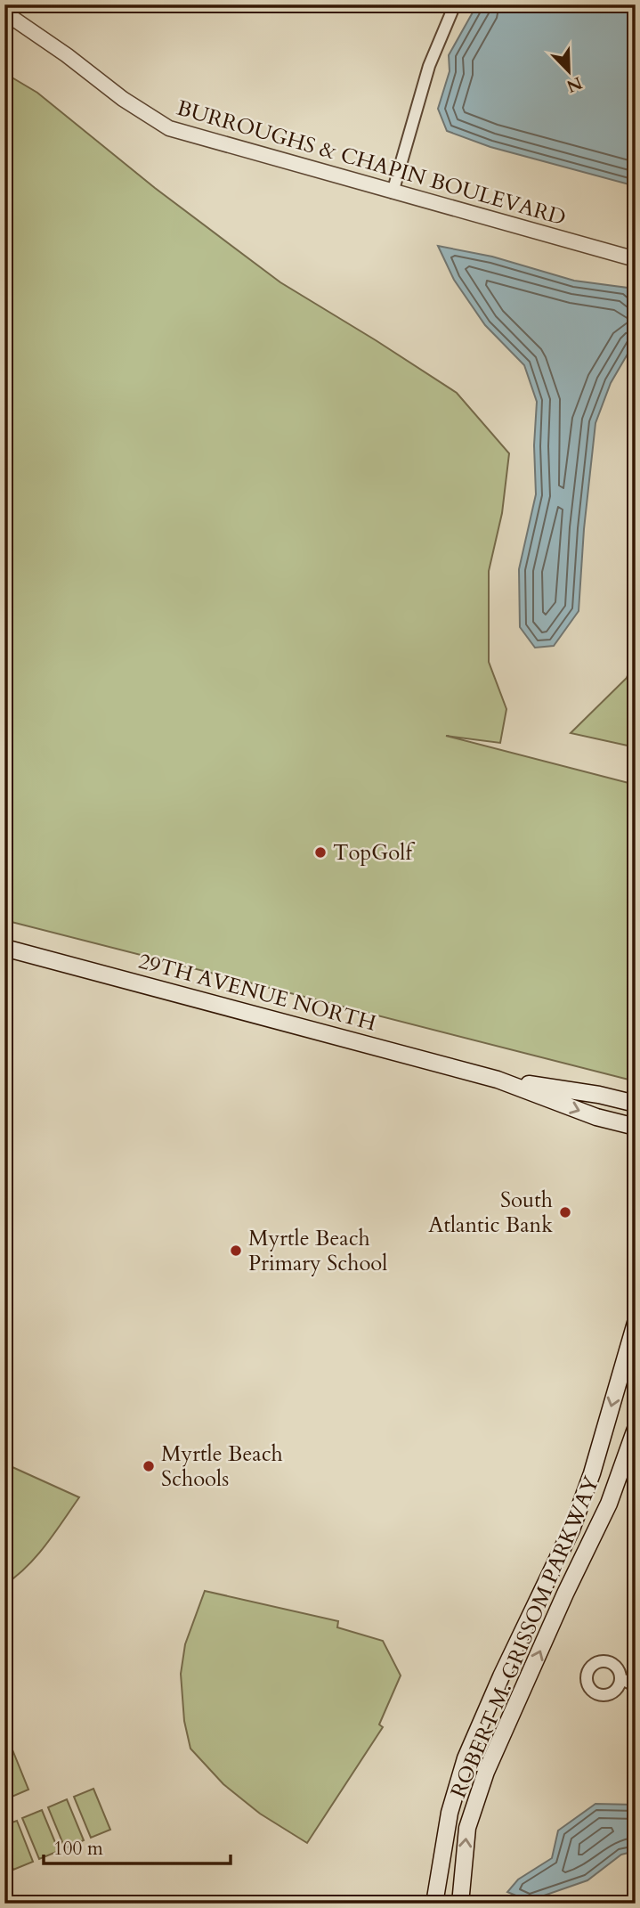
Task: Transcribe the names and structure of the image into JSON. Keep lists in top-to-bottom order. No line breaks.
{"streets":{"main road":["29TH AVENUE NORTH","ROBERT M. GRISSOM PARKWAY"],"street":["BURROUGHS & CHAPIN BOULEVARD"]},"places":["TopGolf","South Atlantic Bank","Myrtle Beach Primary School","Myrtle Beach Schools"],"scale_bar":"100 m","north":"bottom right"}
